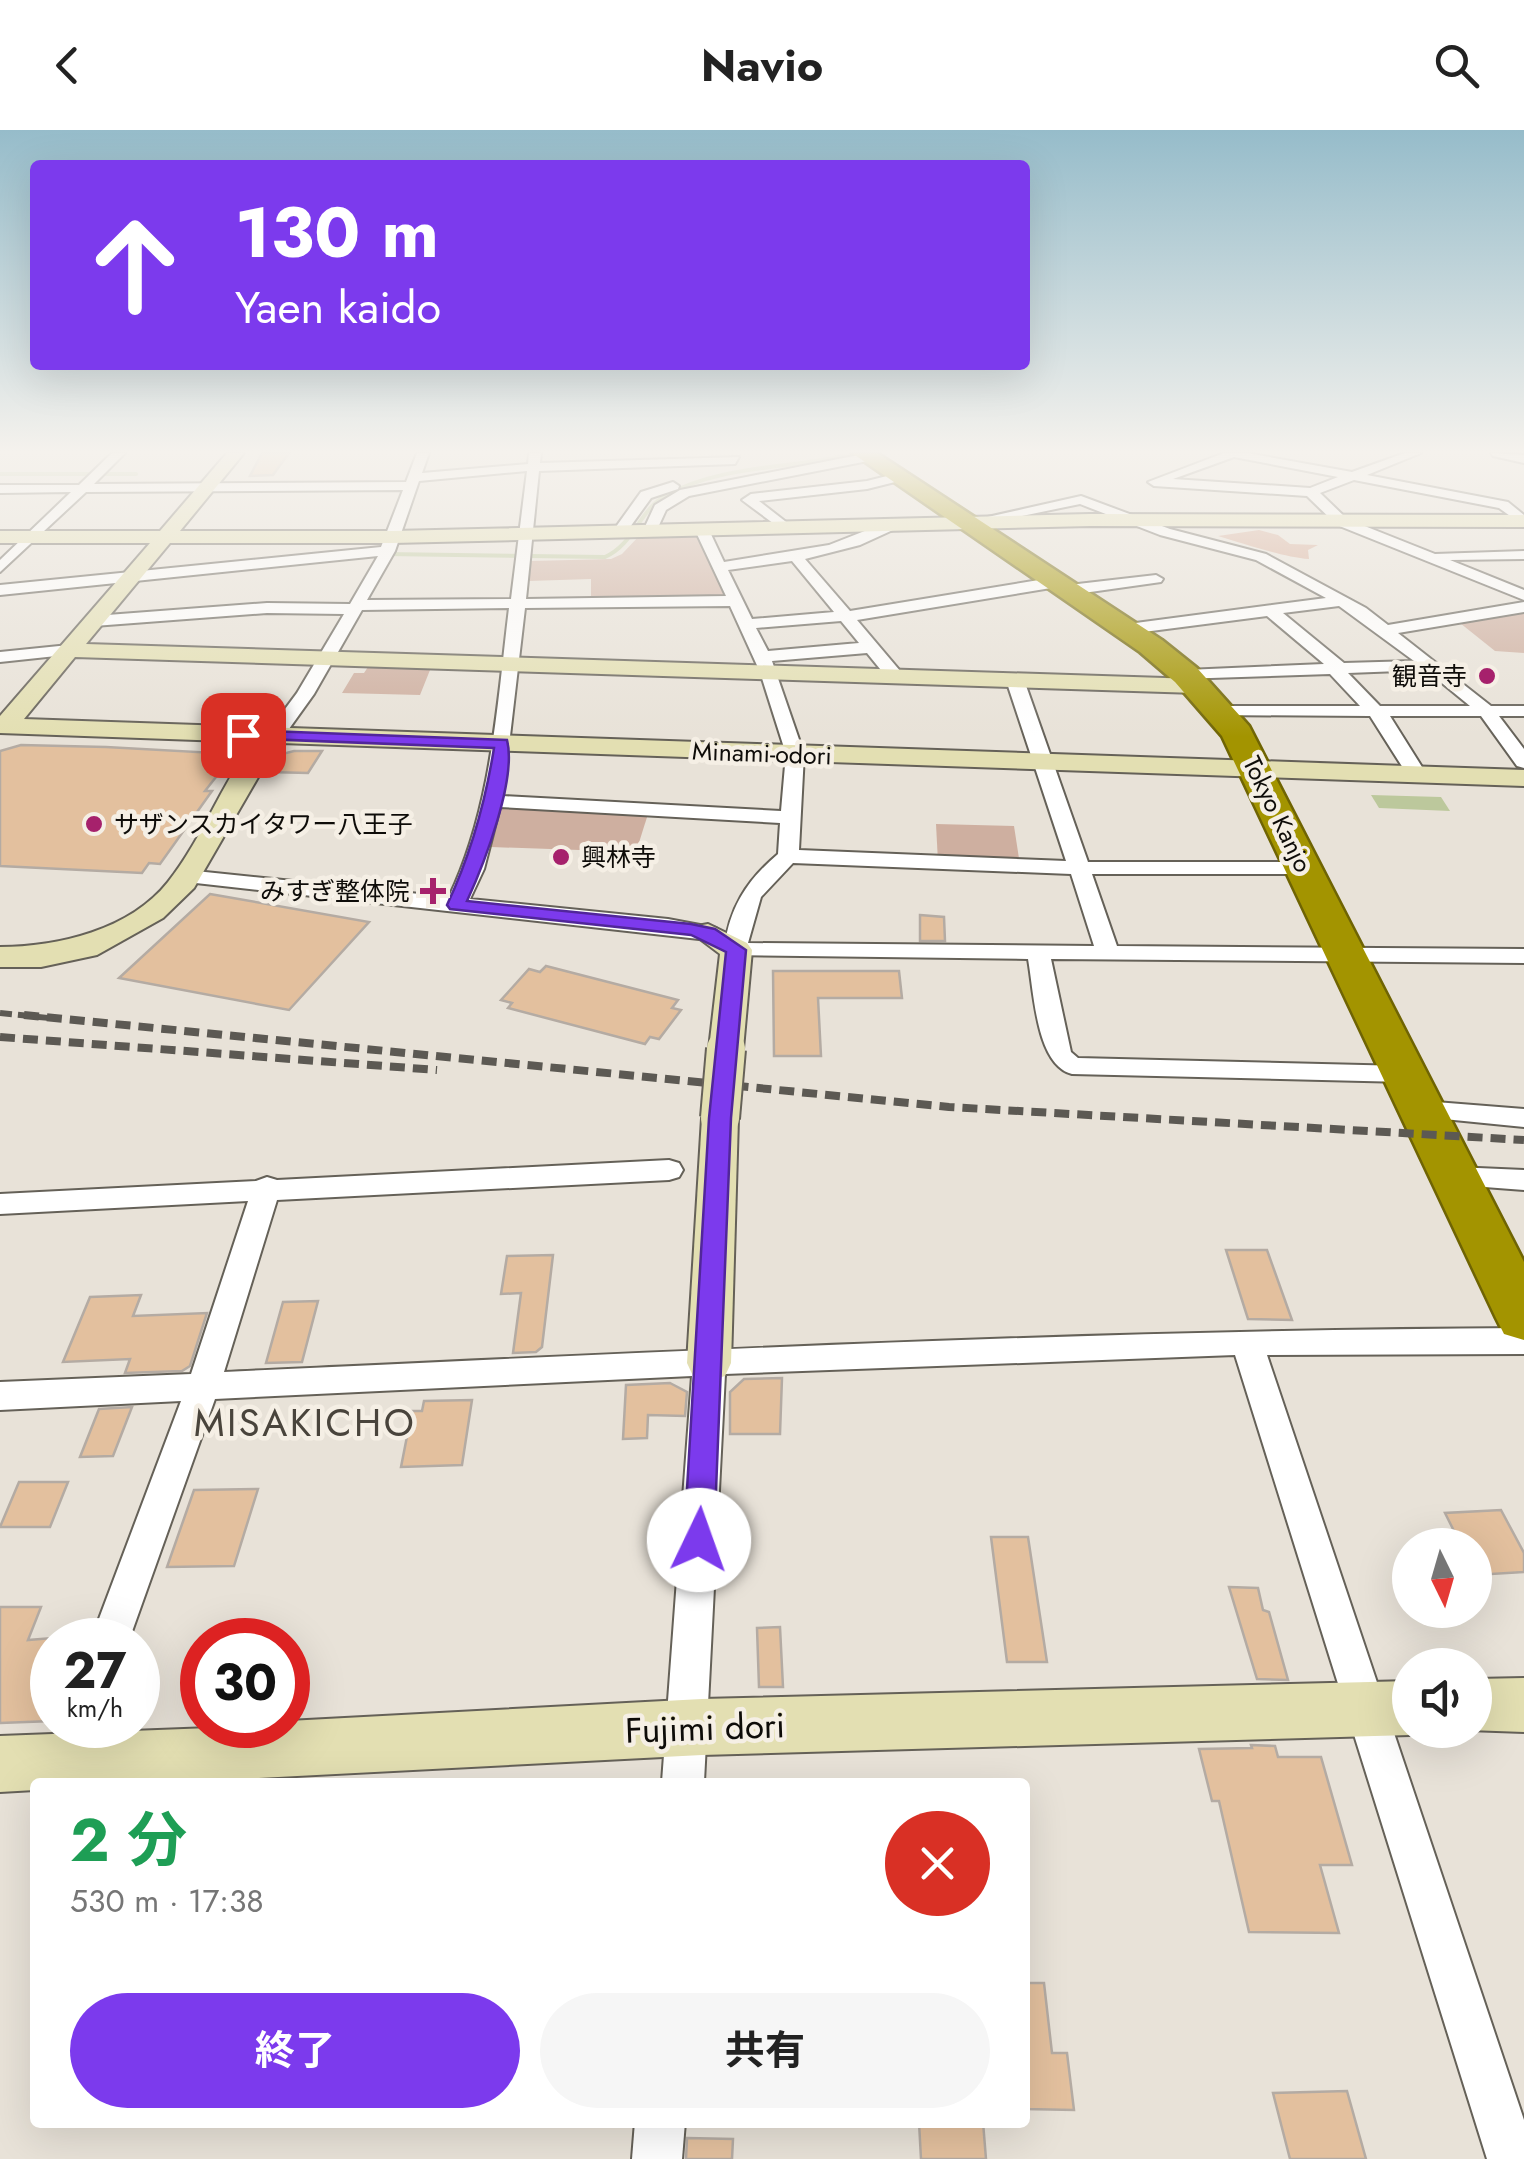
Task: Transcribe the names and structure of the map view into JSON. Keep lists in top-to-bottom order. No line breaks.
{"streets":{"highway":["Tokyo Kanjo"],"street":["Minami-odori","Fujimi dori"]},"crossings":[["Minami-odori","Tokyo Kanjo"]],"districts":["MISAKICHO"],"places":{"other":["観音寺","サザンスカイタワー八王子","興林寺"],"health":["みすぎ整体院"]},"north":"bottom","page":{"header":"Navio","turn":["130 m","Yaen kaido"],"speed":"27 km/h","limit":"30","heading":["2 分","530 m · 17:38"],"buttons":["終了","共有"]}}
